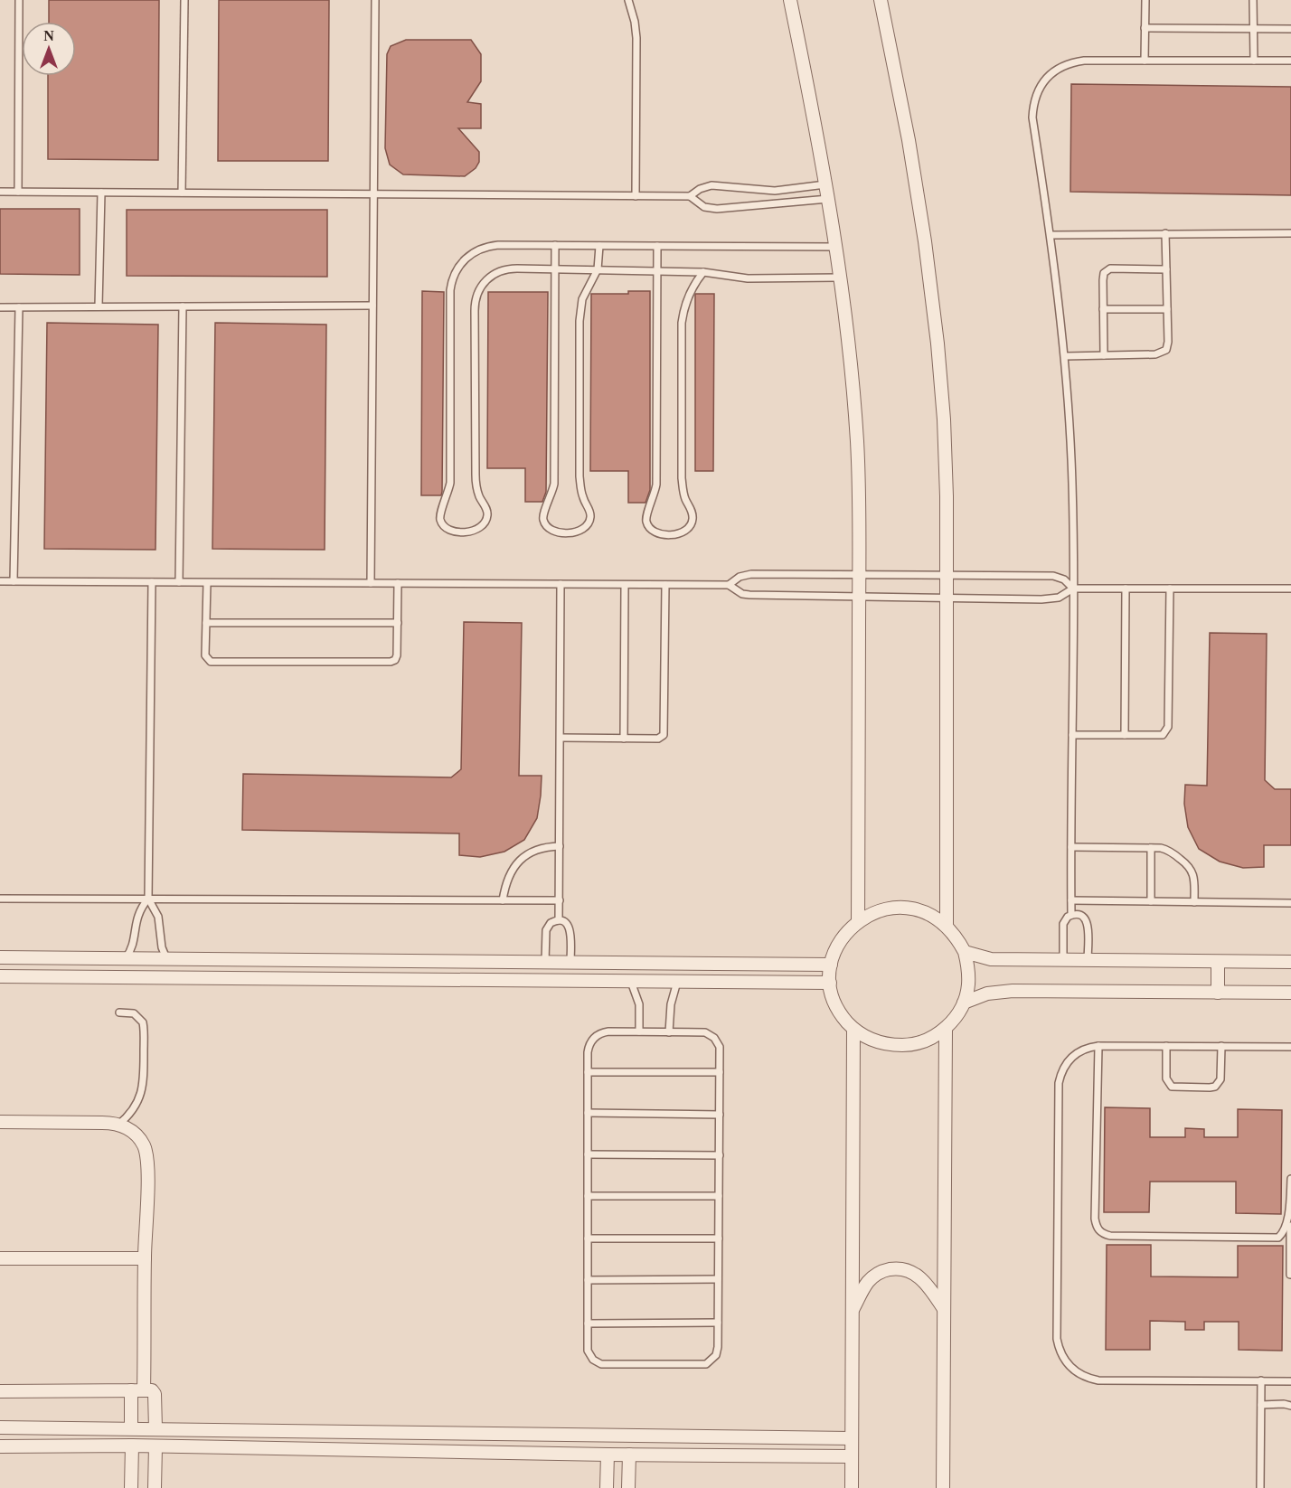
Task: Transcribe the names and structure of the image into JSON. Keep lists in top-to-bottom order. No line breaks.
{"north":"top"}
